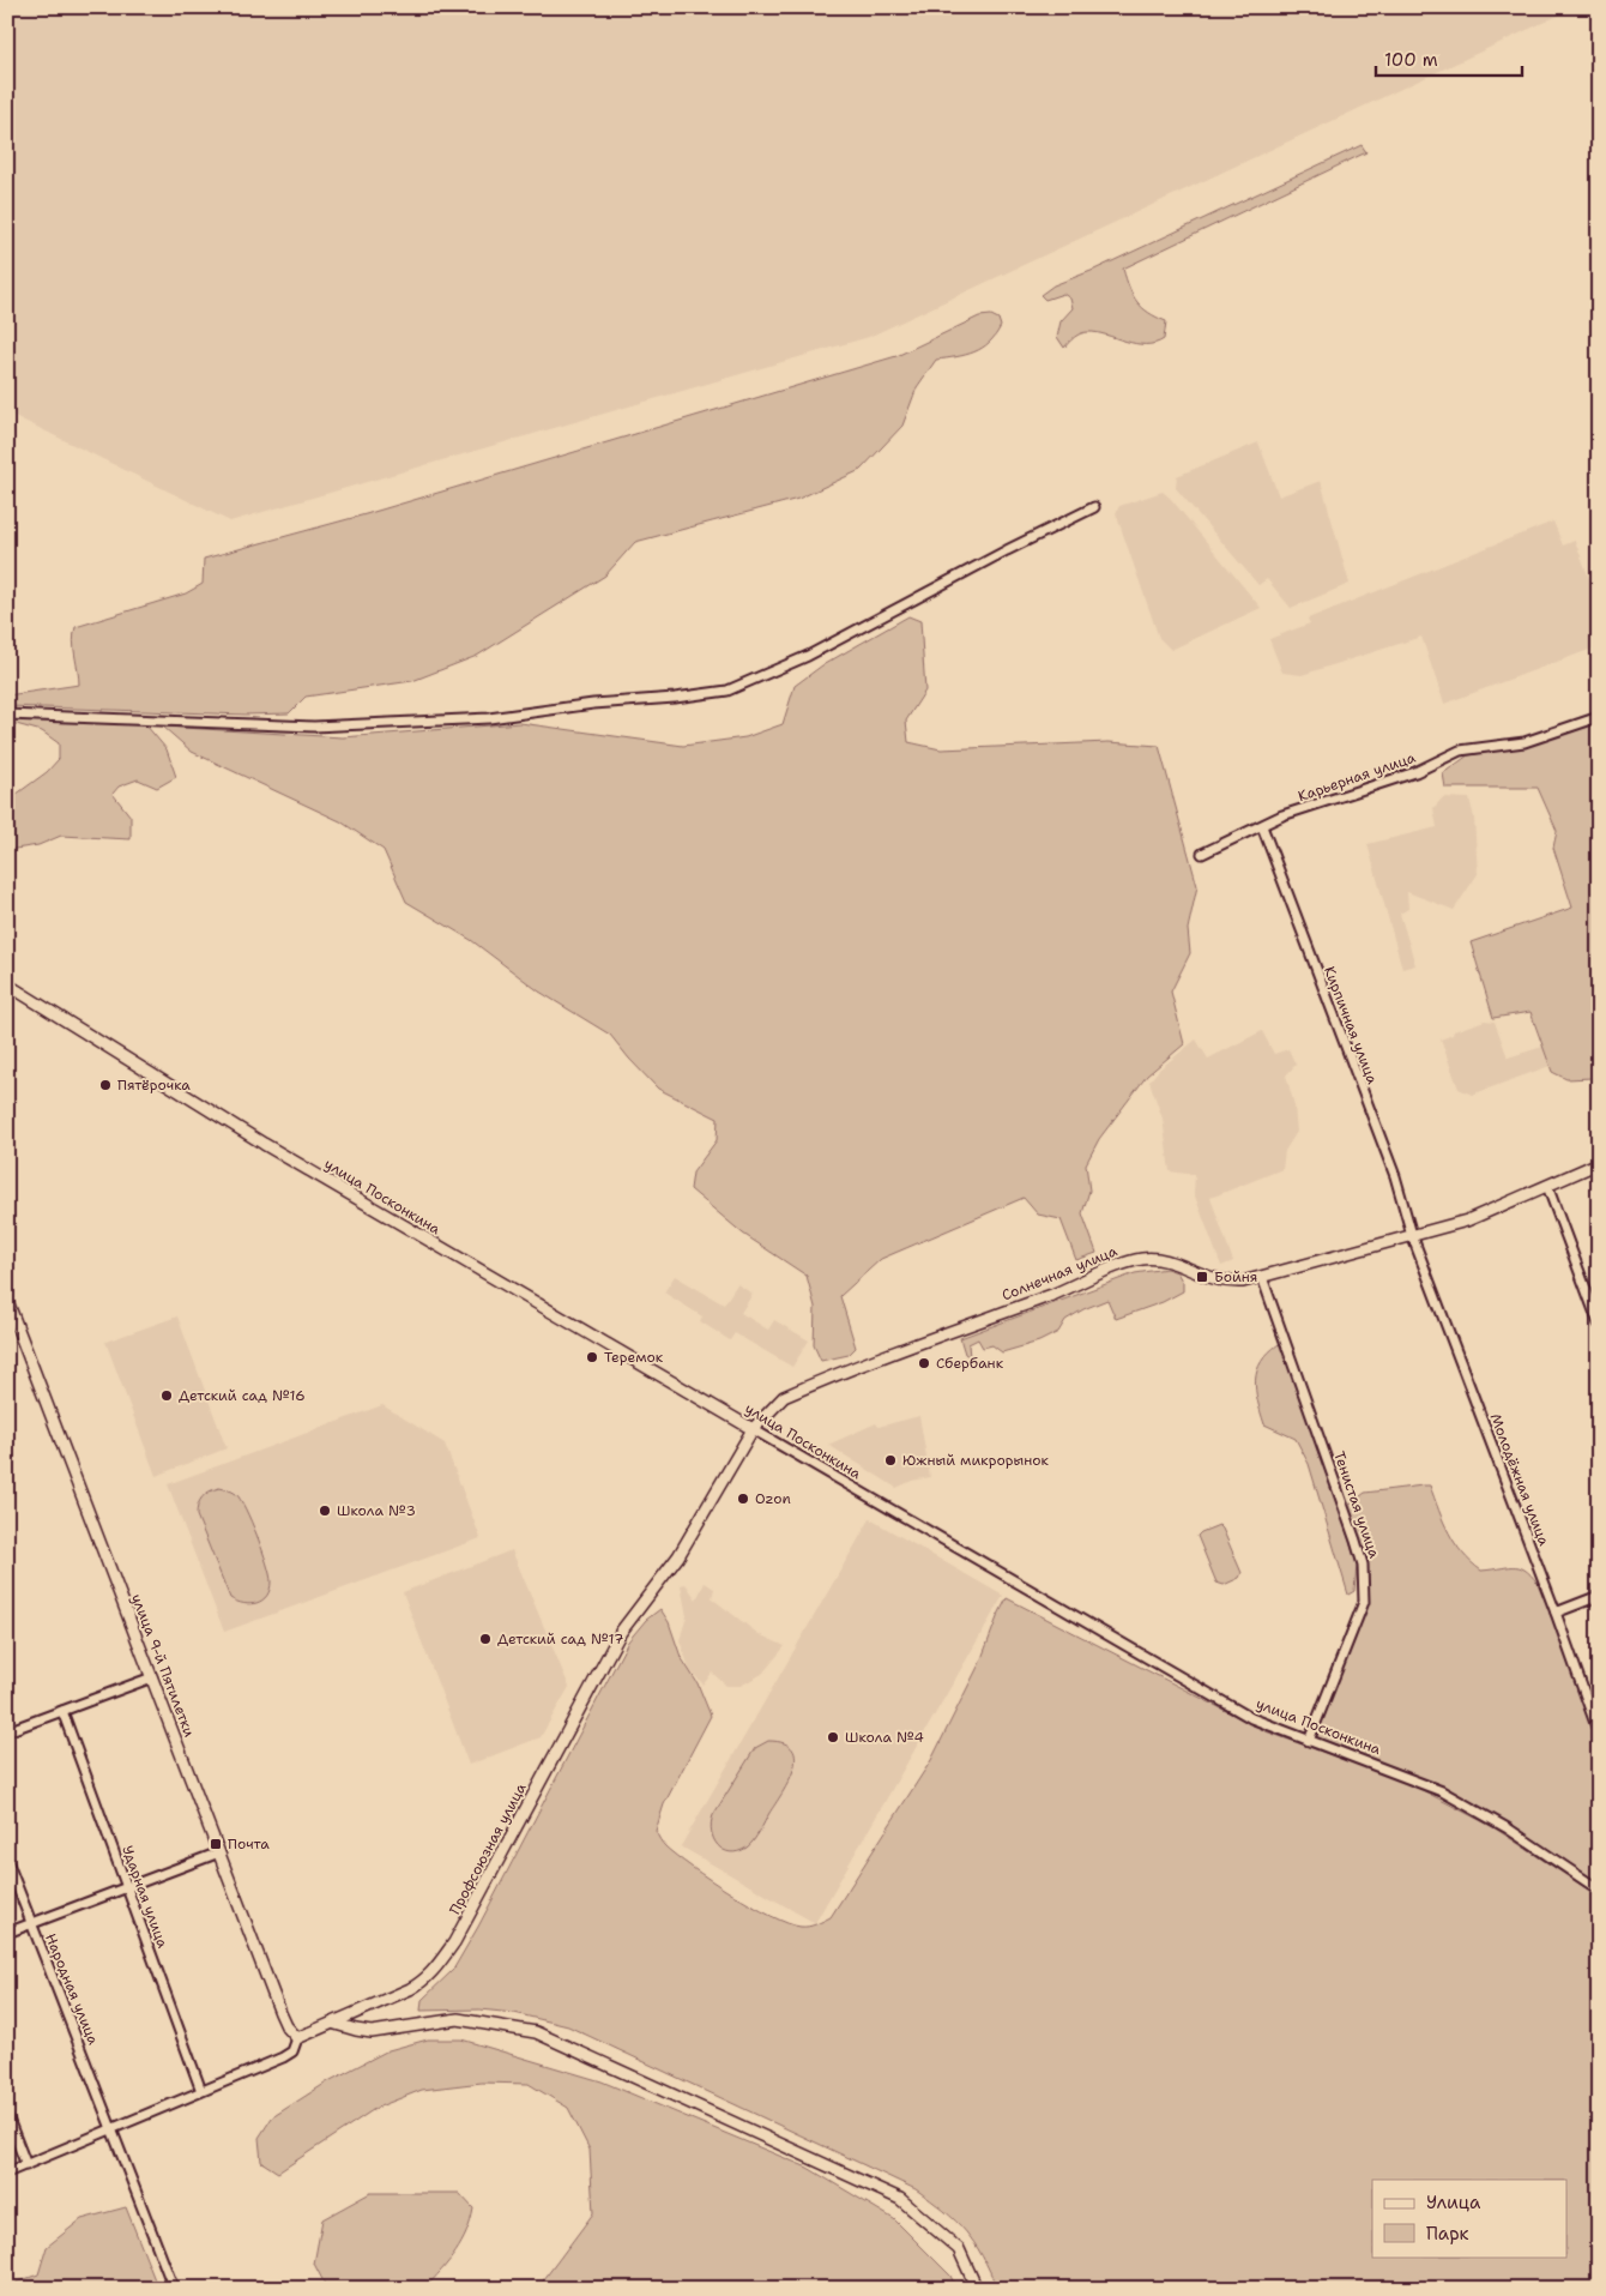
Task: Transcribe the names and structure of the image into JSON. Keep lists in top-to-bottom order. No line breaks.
{"streets":{"street":["Карьерная улица","Кирпичная улица","улица Посконкина","Солнечная улица","Молодёжная улица","Тенистая улица","улица 9-й Пятилетки","Профсоюзная улица","Ударная улица","Народная улица"]},"crossings":[["Карьерная улица","Кирпичная улица"],["Кирпичная улица","Солнечная улица"],["Кирпичная улица","Молодёжная улица"],["улица Посконкина","Солнечная улица"],["улица Посконкина","Тенистая улица"],["улица Посконкина","Профсоюзная улица"],["Солнечная улица","Молодёжная улица"],["Солнечная улица","Тенистая улица"],["Солнечная улица","Профсоюзная улица"],["улица 9-й Пятилетки","Профсоюзная улица"],["Профсоюзная улица","Ударная улица"],["Профсоюзная улица","Народная улица"]],"places":{"other":["Пятёрочка","Теремок","Сбербанк","Детский сад №16","Южный микрорынок","Ozon","Школа №3","Детский сад №17","Школа №4"],"transit":["Бойня","Почта"]},"legend":["Улица","Парк"],"scale_bar":"100 m"}
